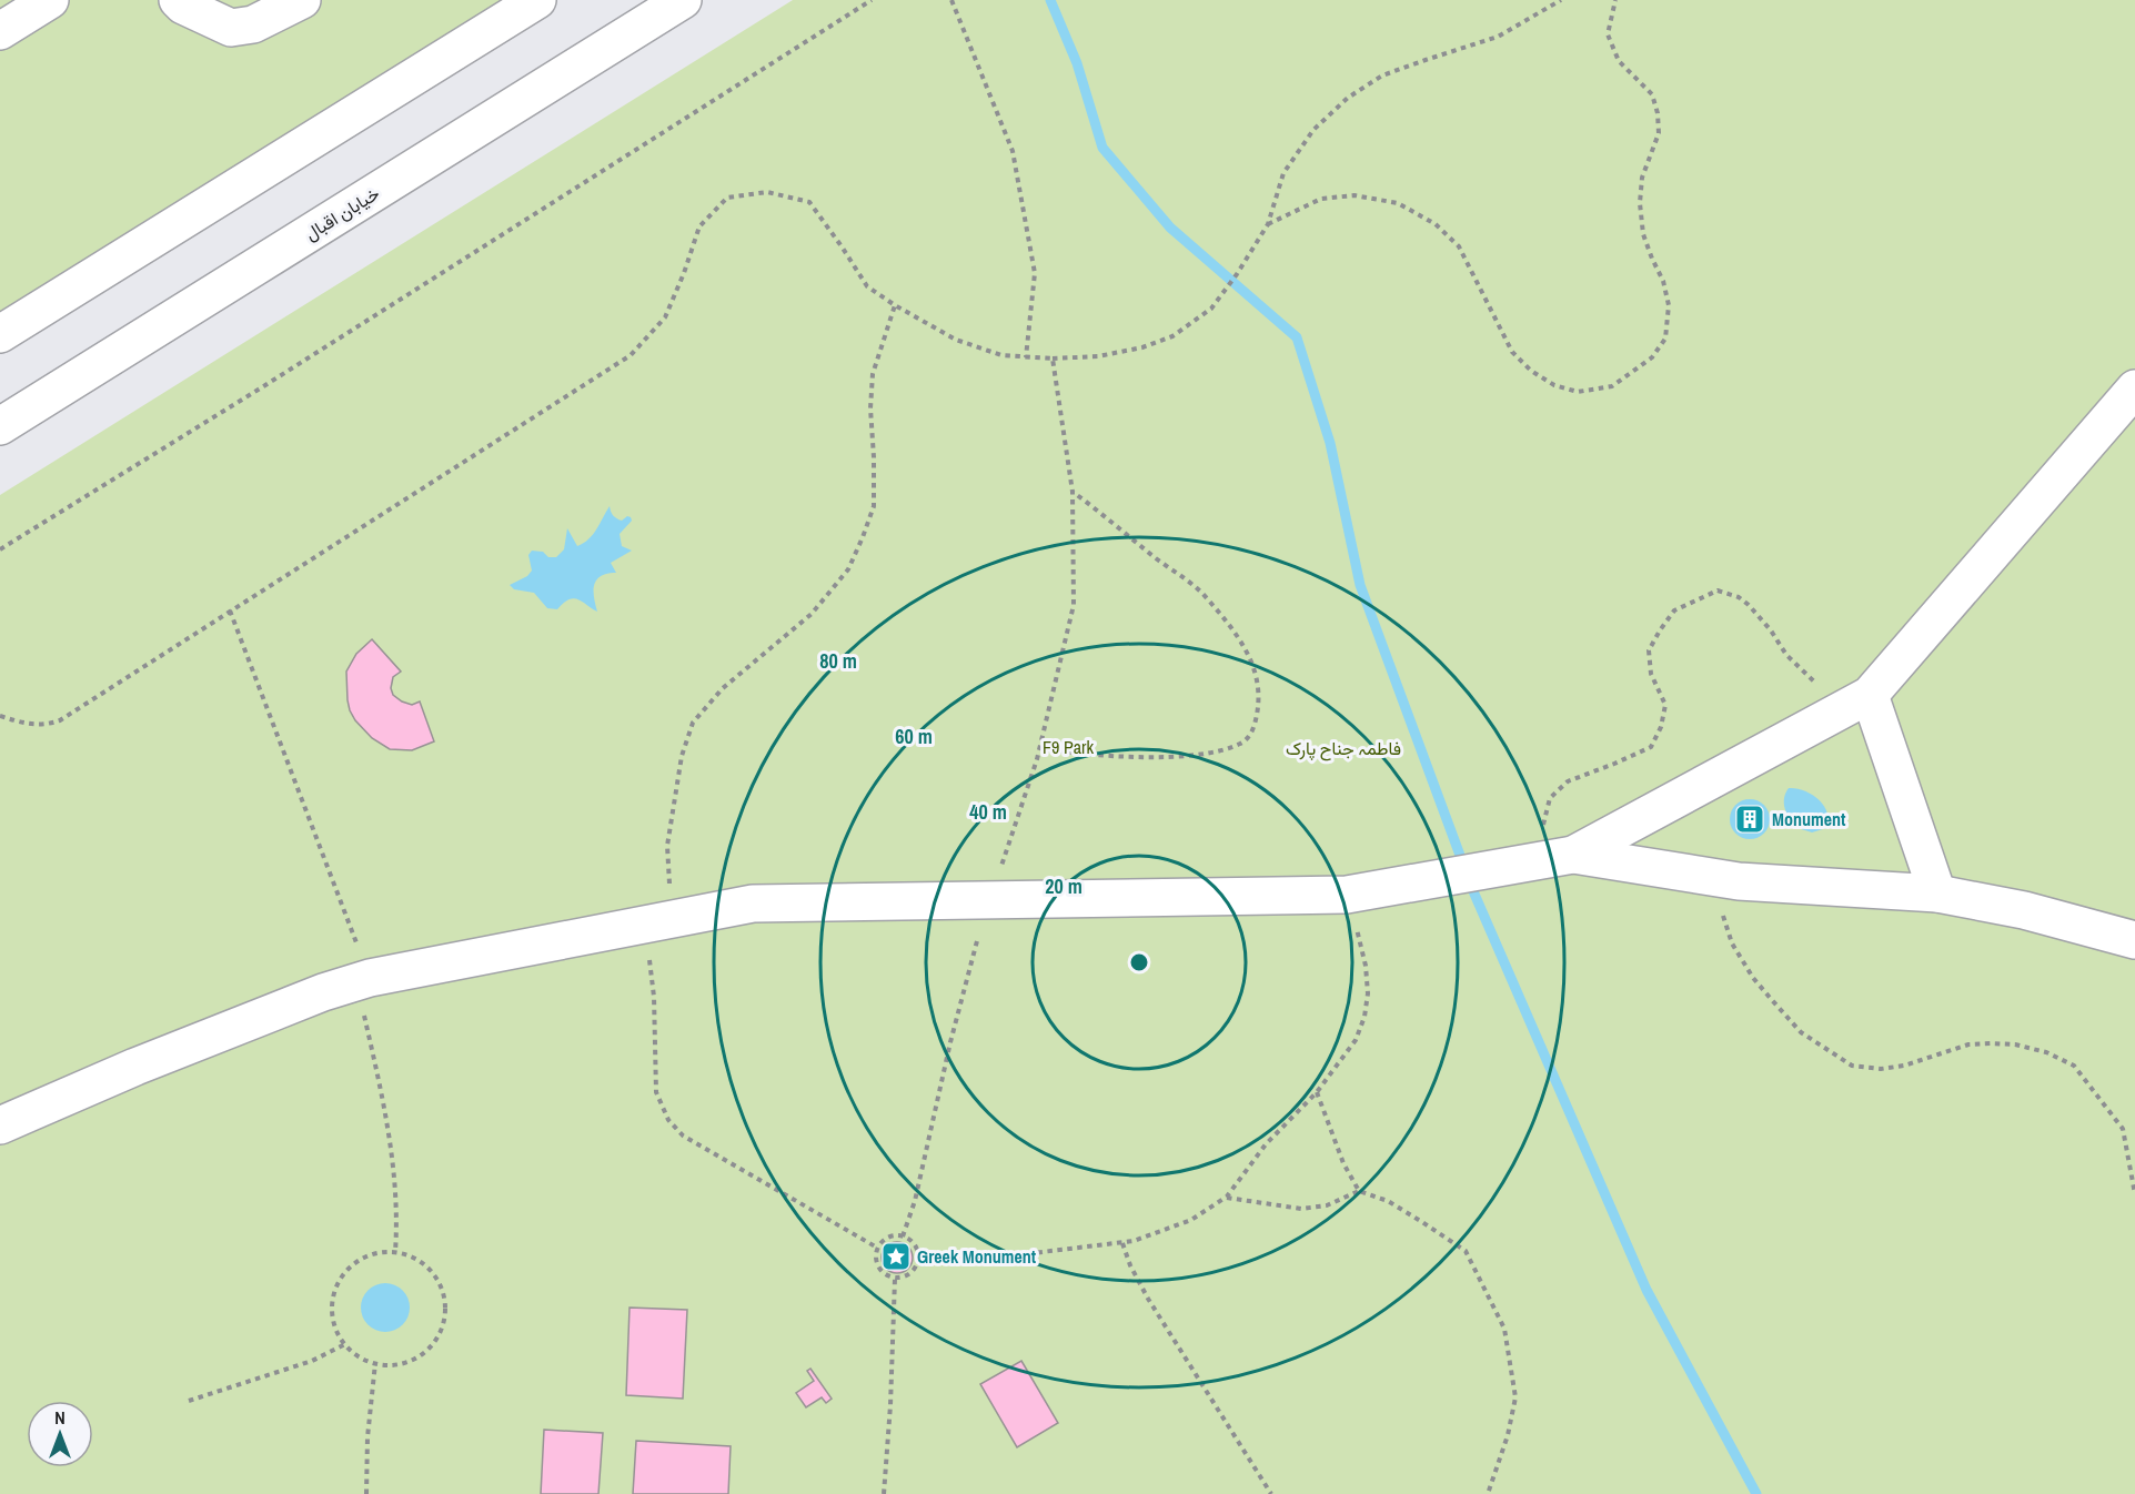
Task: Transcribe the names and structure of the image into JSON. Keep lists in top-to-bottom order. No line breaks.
{"streets":{"street":["خیابان اقبال"]},"parks":["F9 Park","فاطمہ جناح پارک"],"places":{"building":["Monument"],"place":["Greek Monument"]},"north":"top","rings":["80 m","60 m","40 m","20 m"]}
